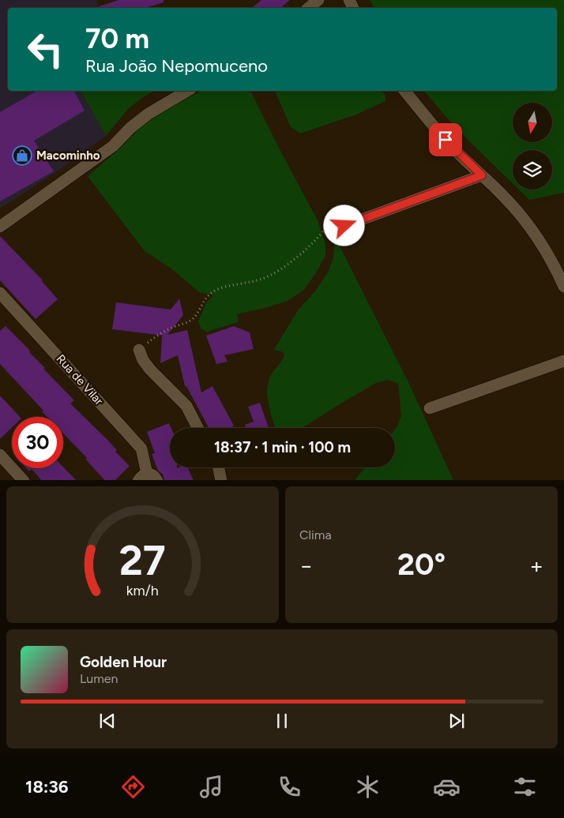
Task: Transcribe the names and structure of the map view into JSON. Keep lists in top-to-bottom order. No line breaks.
{"streets":{"street":["Rua de Vilar"]},"places":{"shop":["Macominho"]},"north":"bottom","page":{"turn":["70 m","Rua João Nepomuceno"],"limit":"30","trip":"18:37 · 1 min · 100 m","tile":"Clima","heat":["−","20°","+"],"song":["Golden Hour","Lumen"],"tabs":"18:36","gauge":["27","km/h"]}}
